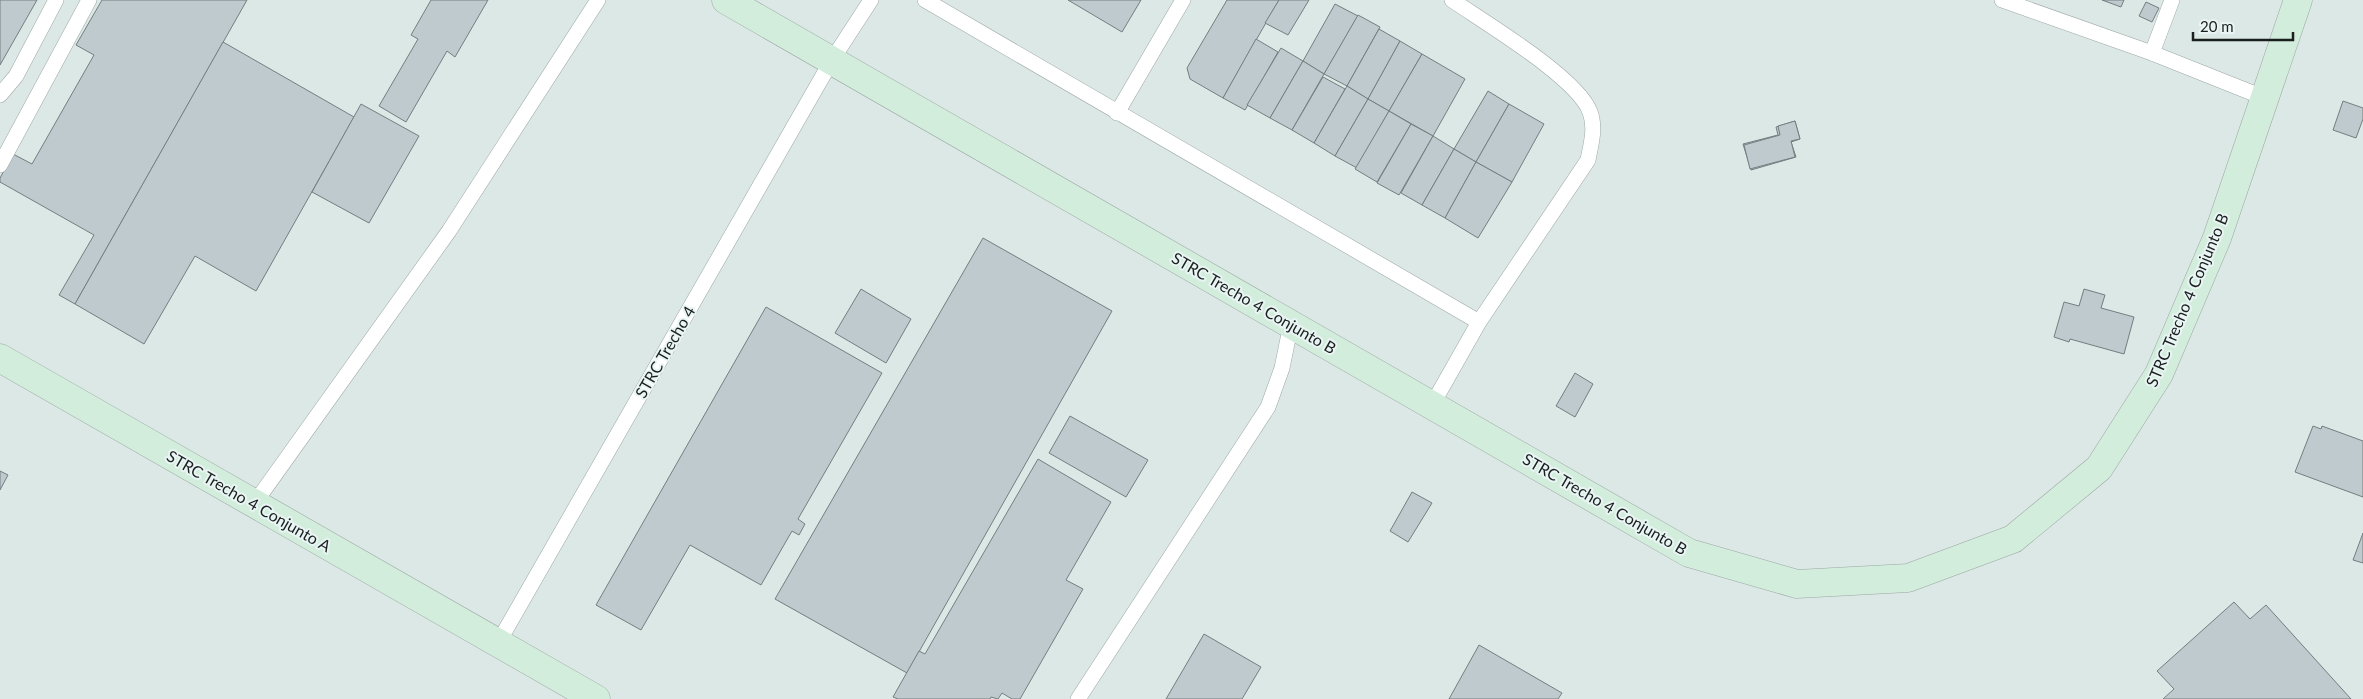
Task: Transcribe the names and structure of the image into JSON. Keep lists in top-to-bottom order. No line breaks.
{"streets":{"street":["STRC Trecho 4 Conjunto B","STRC Trecho 4 Conjunto A"],"lane":["STRC Trecho 4"]},"crossings":[["STRC Trecho 4 Conjunto B","STRC Trecho 4"],["STRC Trecho 4","STRC Trecho 4 Conjunto A"]],"scale_bar":"20 m"}
